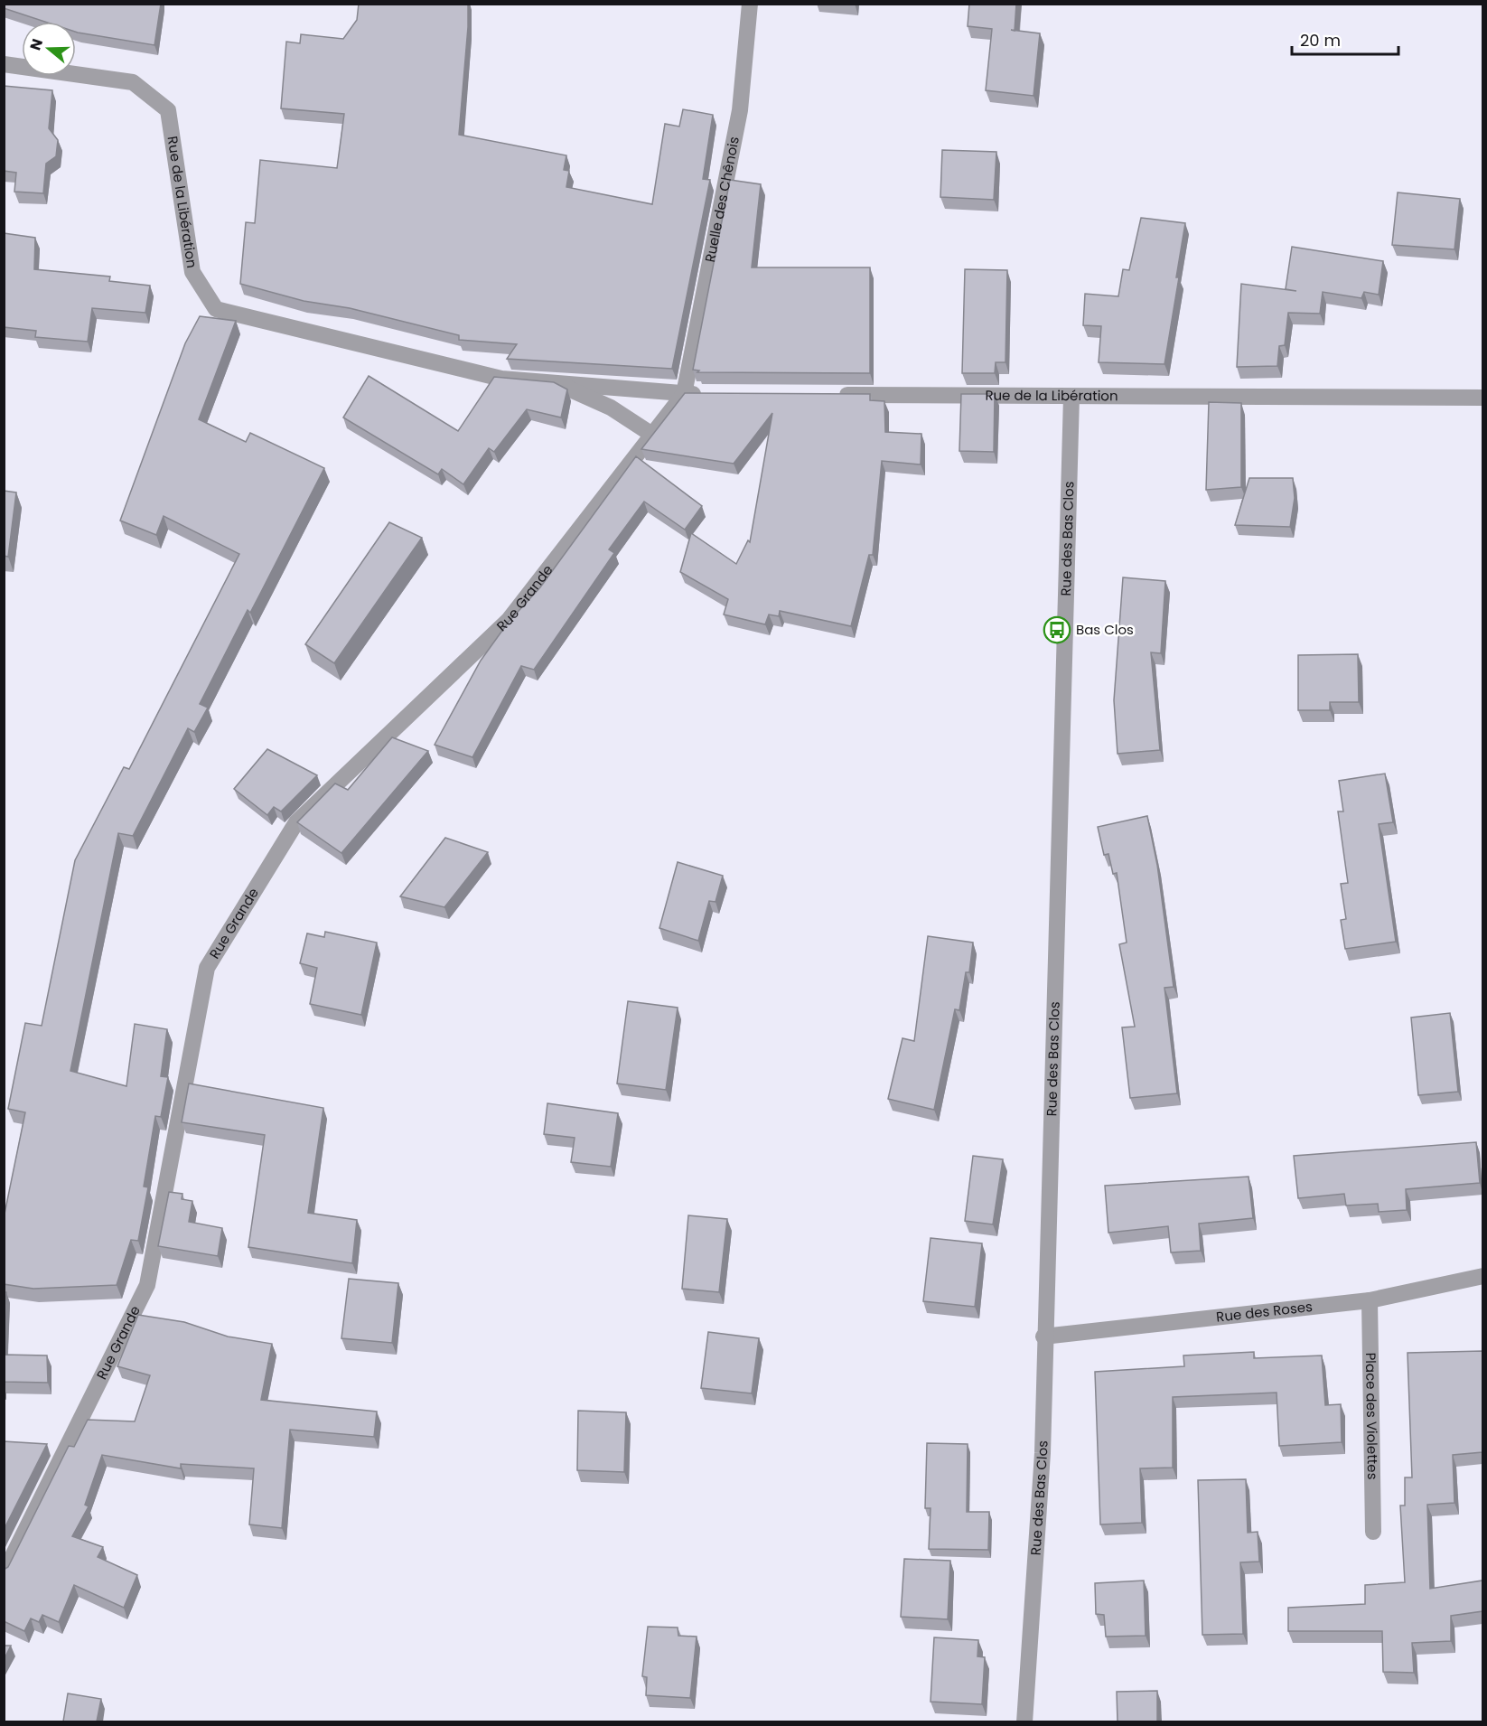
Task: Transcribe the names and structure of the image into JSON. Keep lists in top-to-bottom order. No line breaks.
{"streets":{"street":["Ruelle des Chênois","Rue de la Libération","Rue des Bas Clos","Rue Grande","Rue des Roses","Place des Violettes"]},"crossings":[["Ruelle des Chênois","Rue de la Libération"],["Ruelle des Chênois","Rue Grande"],["Rue de la Libération","Rue des Bas Clos"],["Rue de la Libération","Rue Grande"],["Rue des Bas Clos","Rue des Roses"],["Rue des Roses","Place des Violettes"]],"places":{"bus stop":["Bas Clos"]},"scale_bar":"20 m","north":"left"}
